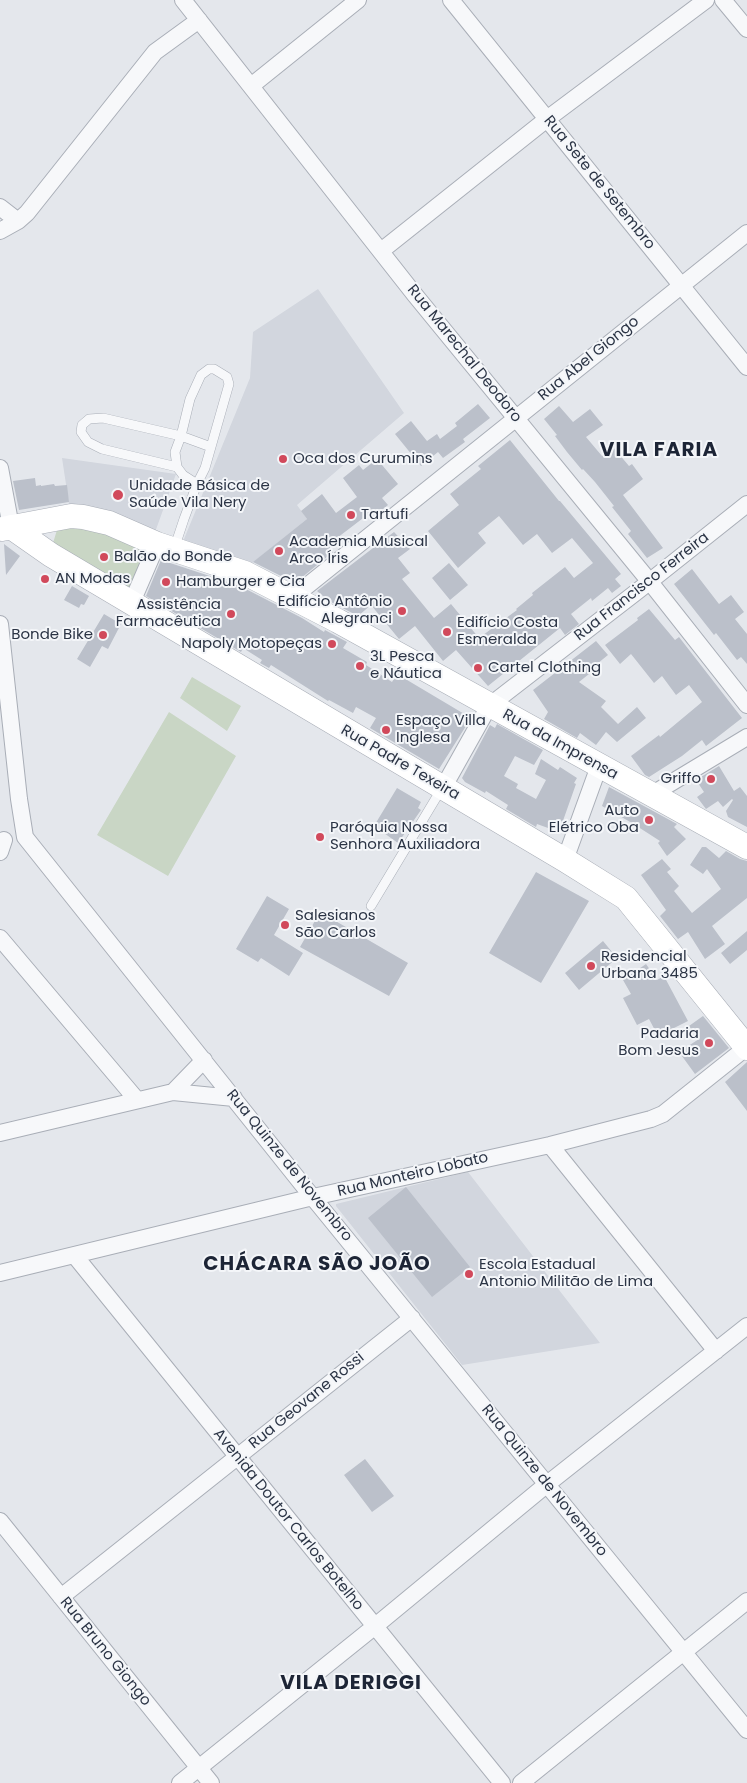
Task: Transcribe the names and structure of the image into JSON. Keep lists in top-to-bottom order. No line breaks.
{"streets":{"main road":["Rua da Imprensa","Rua Padre Texeira"],"street":["Rua Sete de Setembro","Rua Marechal Deodoro","Rua Abel Giongo","Rua Francisco Ferreira","Rua Quinze de Novembro","Rua Monteiro Lobato","Rua Geovane Rossi","Avenida Doutor Carlos Botelho","Rua Bruno Giongo"]},"crossings":[["Rua Sete de Setembro","Rua Abel Giongo"],["Rua Marechal Deodoro","Rua Abel Giongo"],["Rua Marechal Deodoro","Rua Francisco Ferreira"],["Rua Abel Giongo","Rua da Imprensa"],["Rua Francisco Ferreira","Rua da Imprensa"],["Rua da Imprensa","Rua Padre Texeira"],["Rua Padre Texeira","Rua Monteiro Lobato"],["Rua Quinze de Novembro","Rua Monteiro Lobato"],["Rua Quinze de Novembro","Rua Geovane Rossi"],["Rua Monteiro Lobato","Avenida Doutor Carlos Botelho"],["Rua Geovane Rossi","Avenida Doutor Carlos Botelho"],["Rua Geovane Rossi","Rua Bruno Giongo"]],"districts":["VILA FARIA","CHÁCARA SÃO JOÃO","VILA DERIGGI"],"places":["Oca dos Curumins","Unidade Básica de Saúde Vila Nery","Tartufi","Academia Musical Arco Íris","Balão do Bonde","AN Modas","Hamburger e Cia","Edifício Antônio Alegranci","Assistência Farmacêutica","Edifício Costa Esmeralda","Bonde Bike","Napoly Motopeças","3L Pesca e Náutica","Cartel Clothing","Espaço Villa Inglesa","Griffo","Auto Elétrico Oba","Paróquia Nossa Senhora Auxiliadora","Salesianos São Carlos","Residencial Urbana 3485","Padaria Bom Jesus","Escola Estadual Antonio Militão de Lima"]}
